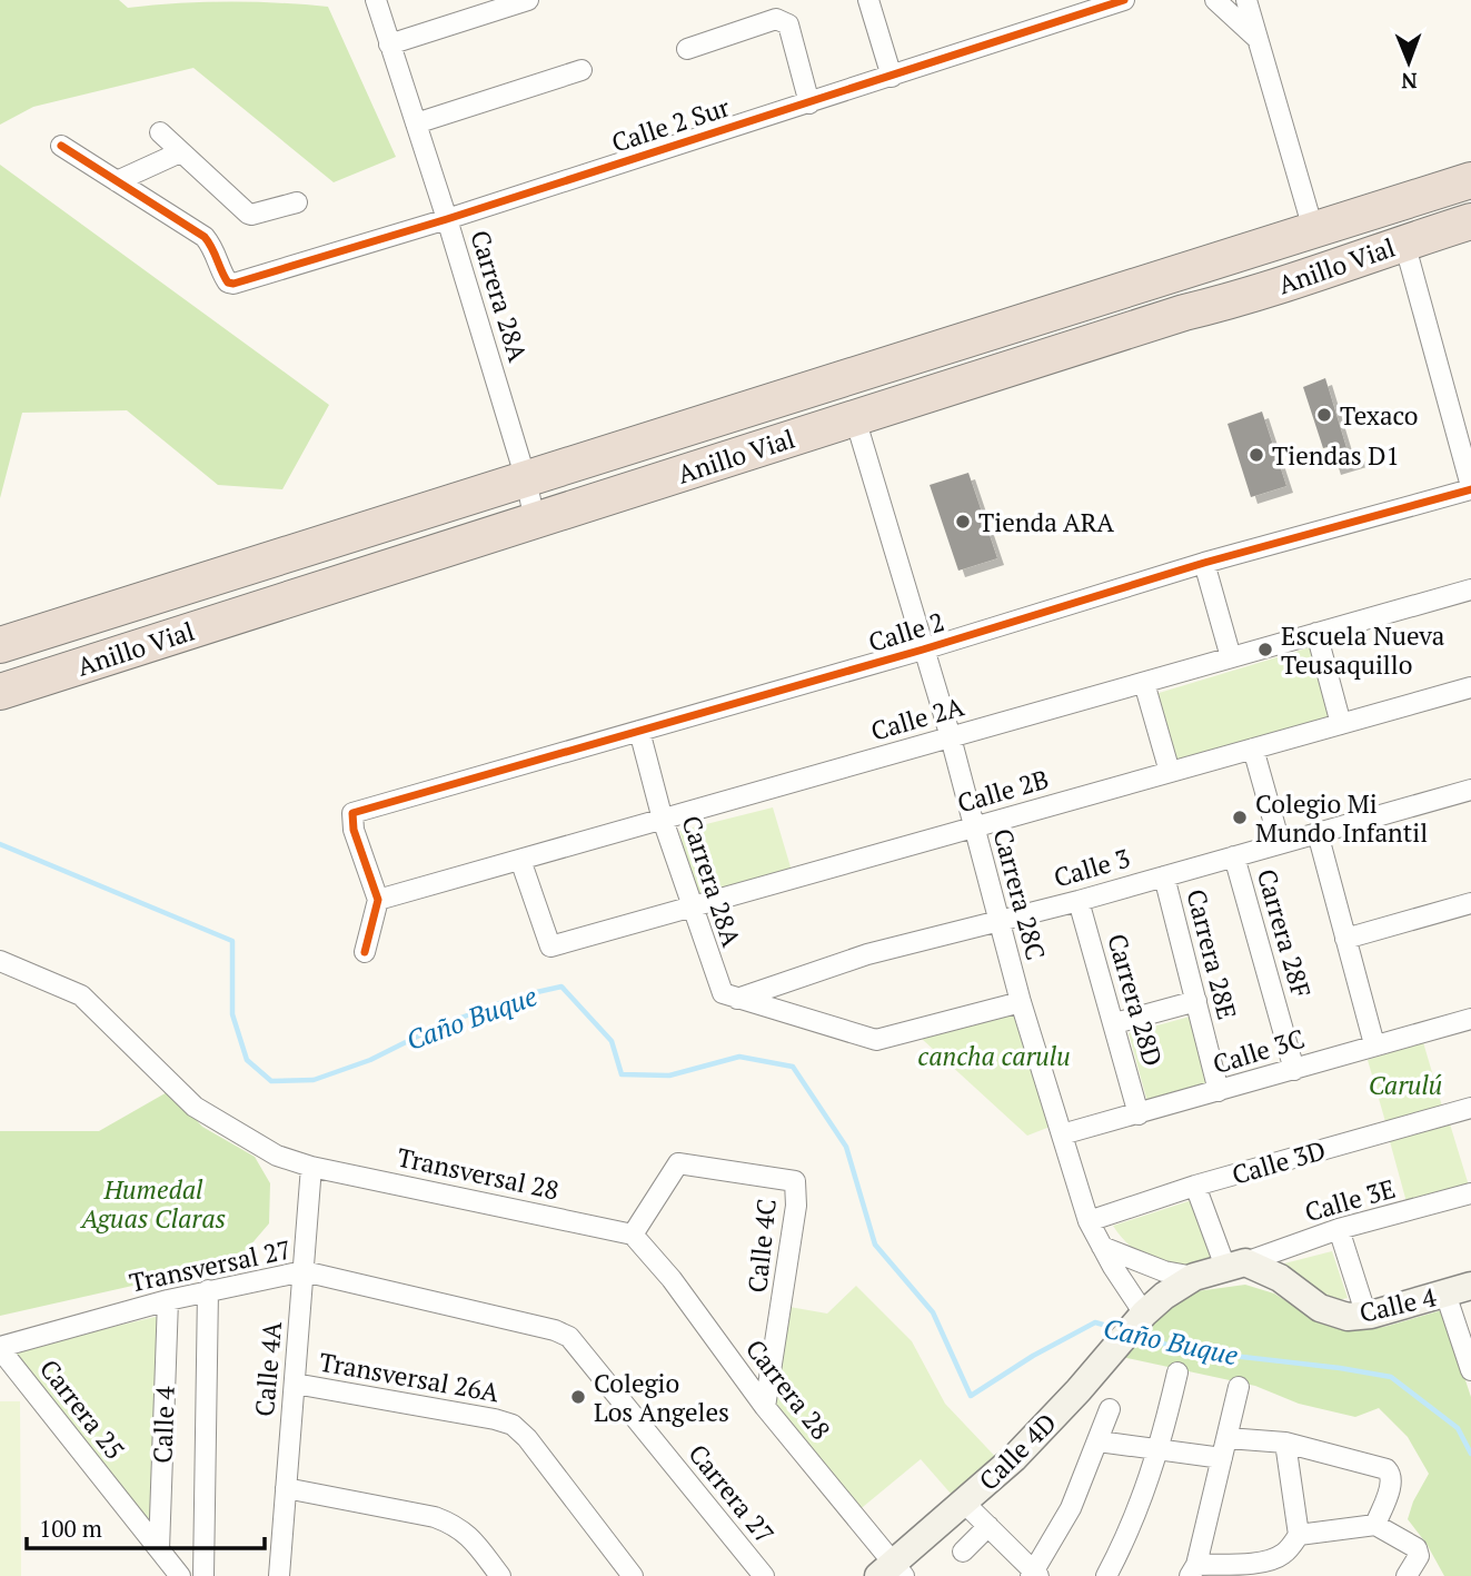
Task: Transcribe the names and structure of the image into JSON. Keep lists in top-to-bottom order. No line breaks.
{"streets":{"highway":["Anillo Vial"],"street":["Calle 2 Sur","Carrera 28A","Calle 2","Calle 2A","Calle 2B","Calle 3","Carrera 28C","Carrera 28F","Carrera 28E","Carrera 28D","Calle 3C","Calle 3D","Transversal 28","Calle 3E","Calle 4C","Transversal 27","Calle 4","Calle 4A","Transversal 26A","Carrera 28","Carrera 25","Calle 4D","Carrera 27"]},"crossings":[["Calle 2 Sur","Carrera 28A"],["Anillo Vial","Carrera 28A"],["Anillo Vial","Carrera 28C"],["Carrera 28A","Calle 2"],["Carrera 28A","Calle 2A"],["Carrera 28A","Calle 2B"],["Carrera 28A","Calle 3"],["Calle 2","Calle 2A"],["Calle 2","Carrera 28C"],["Calle 2A","Calle 2B"],["Calle 2A","Carrera 28C"],["Calle 2B","Carrera 28C"],["Calle 3","Carrera 28C"],["Calle 3","Carrera 28F"],["Calle 3","Carrera 28E"],["Calle 3","Carrera 28D"],["Carrera 28C","Calle 3C"],["Carrera 28C","Calle 3D"],["Carrera 28C","Calle 4D"],["Carrera 28F","Calle 3C"],["Carrera 28E","Calle 3C"],["Carrera 28D","Calle 3C"],["Transversal 28","Calle 4C"],["Transversal 28","Calle 4A"],["Transversal 28","Carrera 28"],["Calle 3E","Calle 4"],["Calle 4C","Carrera 28"],["Transversal 27","Calle 4"],["Transversal 27","Calle 4A"],["Transversal 27","Carrera 25"],["Transversal 27","Carrera 27"],["Calle 4","Carrera 25"],["Calle 4A","Transversal 26A"],["Carrera 28","Calle 4D"]],"water":["Caño Buque"],"parks":["cancha carulu","Carulú","Humedal Aguas Claras"],"places":["Texaco","Tiendas D1","Tienda ARA","Escuela Nueva Teusaquillo","Colegio Mi Mundo Infantil","Colegio Los Angeles"],"scale_bar":"100 m","north":"bottom"}
